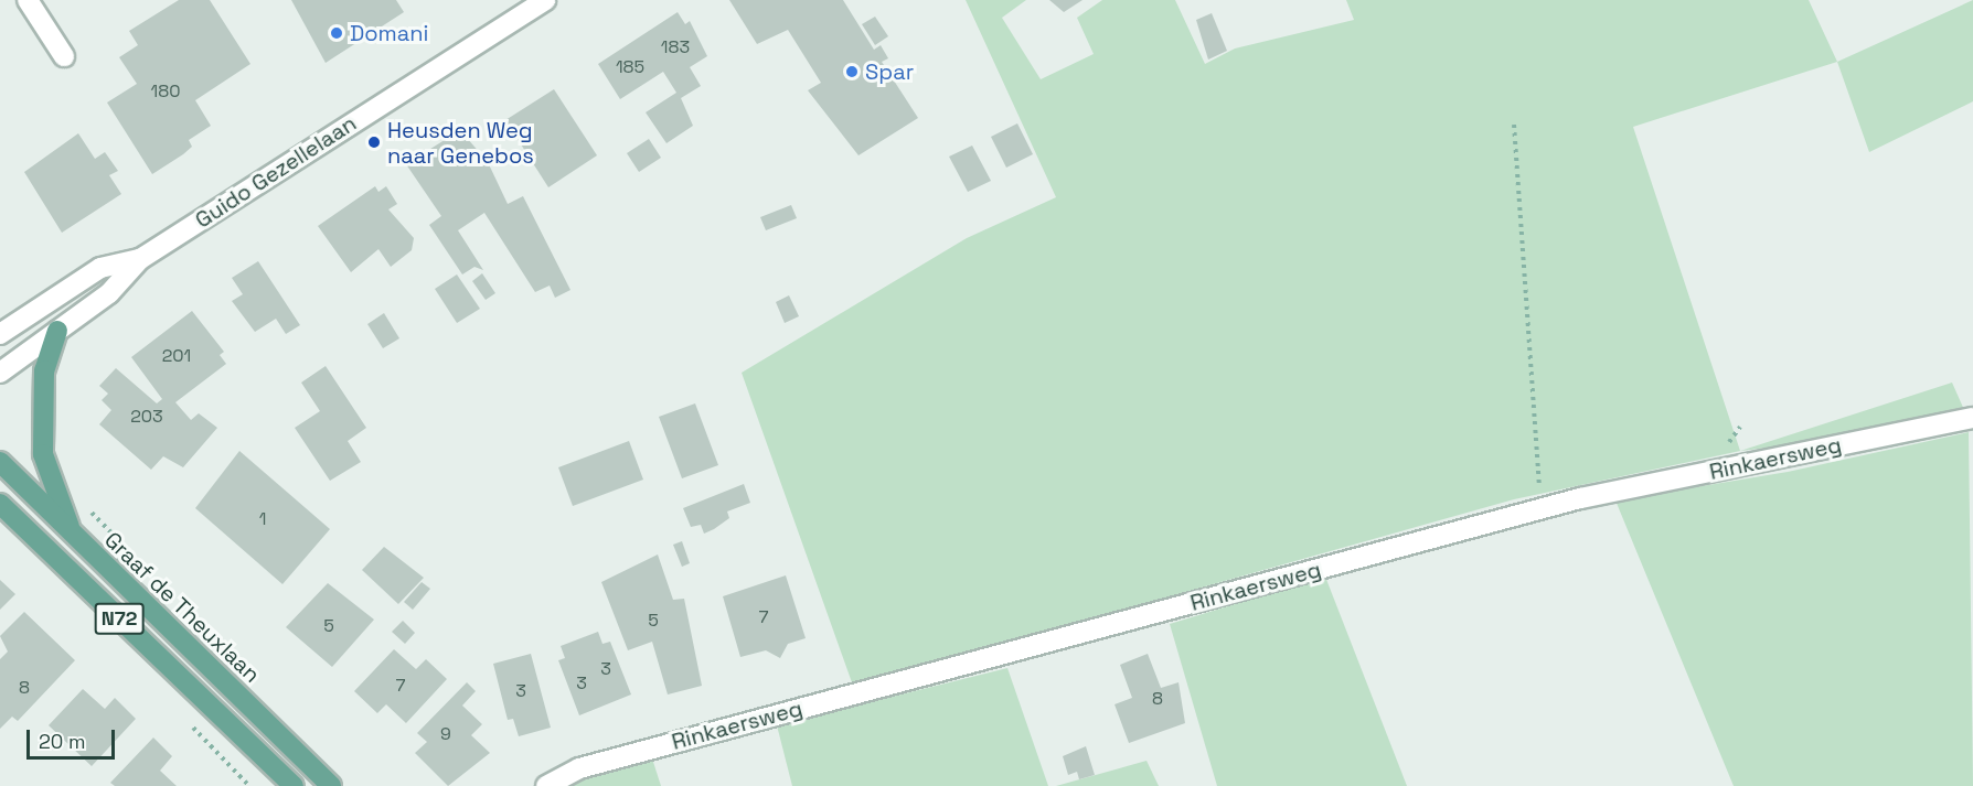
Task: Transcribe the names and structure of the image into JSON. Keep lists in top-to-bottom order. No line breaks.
{"streets":{"main road":["Graaf de Theuxlaan","N72"],"street":["Guido Gezellelaan","Rinkaersweg"]},"places":["Domani","Spar","Heusden Weg naar Genebos"],"house_numbers":["183","185","180","201","203","1","7","5","5","3","3","7","8","3","8","9"],"scale_bar":"20 m"}
